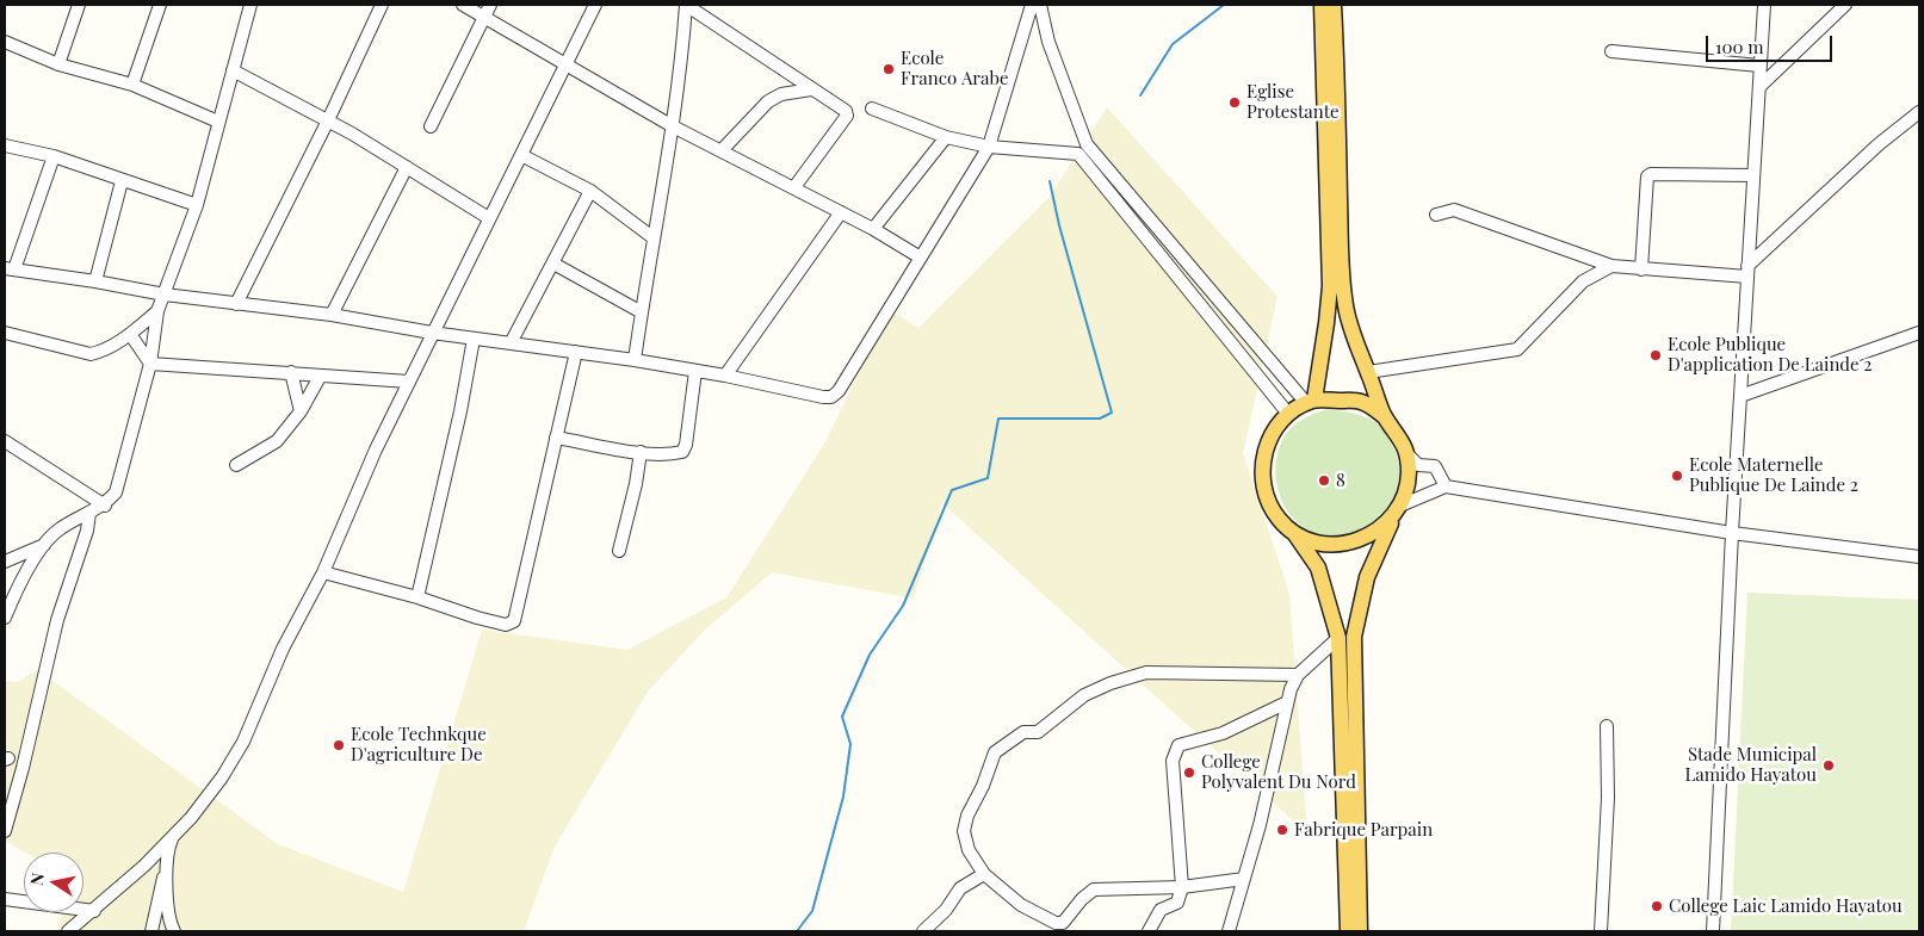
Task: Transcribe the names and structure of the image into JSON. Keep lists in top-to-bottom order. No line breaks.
{"places":["Ecole Franco Arabe","Eglise Protestante","Ecole Publique D'application De Lainde 2","Ecole Maternelle Publique De Lainde 2","8","Ecole Technkque D'agriculture De","Stade Municipal Lamido Hayatou","College Polyvalent Du Nord","Fabrique Parpain","College Laic Lamido Hayatou"],"scale_bar":"100 m","north":"left"}
